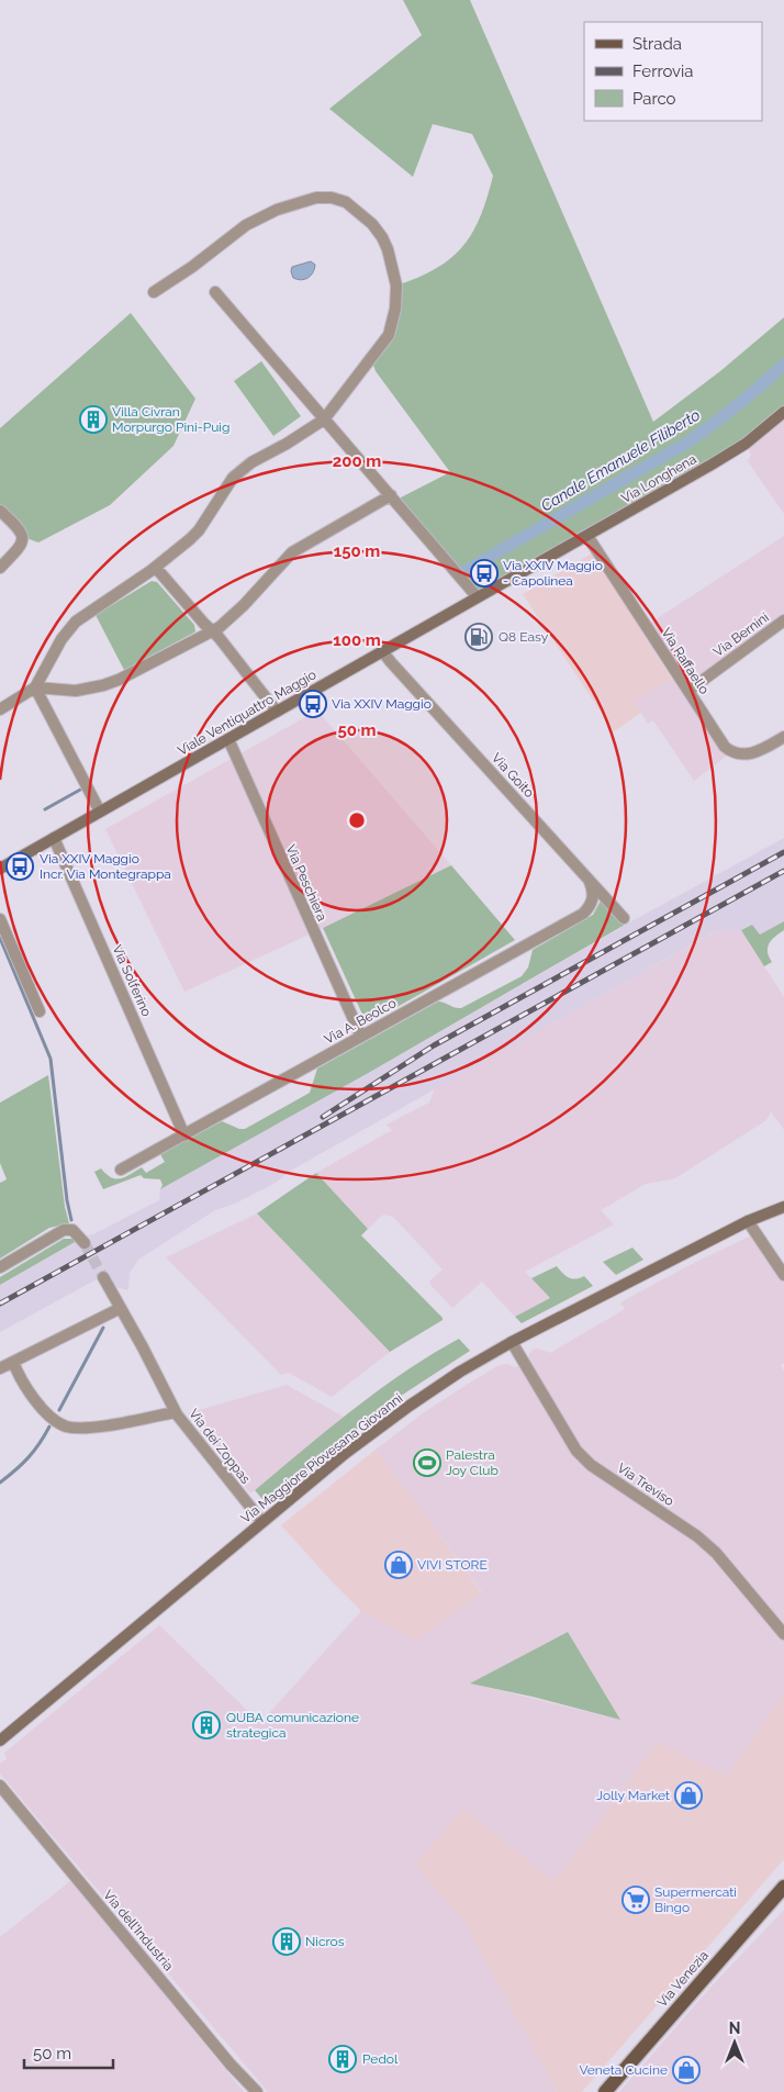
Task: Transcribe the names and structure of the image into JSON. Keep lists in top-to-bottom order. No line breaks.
{"streets":{"main road":["Via Venezia"],"street":["Via Longhena","Via Bernini","Via Raffaello","Viale Ventiquattro Maggio","Via Goito","Via Peschiera","Via Solferino","Via A. Beolco","Via dei Zoppas","Via Maggiore Piovesana Giovanni","Via Treviso","Via dell'Industria"]},"crossings":[["Via Longhena","Via Raffaello"],["Via Longhena","Viale Ventiquattro Maggio"],["Via Bernini","Via Raffaello"],["Viale Ventiquattro Maggio","Via Goito"],["Viale Ventiquattro Maggio","Via Peschiera"],["Viale Ventiquattro Maggio","Via Solferino"],["Via Goito","Via A. Beolco"],["Via Peschiera","Via A. Beolco"],["Via Solferino","Via A. Beolco"],["Via dei Zoppas","Via Maggiore Piovesana Giovanni"],["Via Maggiore Piovesana Giovanni","Via Treviso"]],"water":["Canale Emanuele Filiberto"],"places":{"building":["Villa Civran Morpurgo Pini-Puig","QUBA comunicazione strategica","Nicros","Pedol"],"bus stop":["Via XXIV Maggio - Capolinea","Via XXIV Maggio","Via XXIV Maggio Incr. Via Montegrappa"],"fuel station":["Q8 Easy"],"sports":["Palestra Joy Club"],"shop":["VIVI STORE","Jolly Market","Veneta Cucine"],"supermarket":["Supermercati Bingo"]},"legend":["Strada","Ferrovia","Parco"],"scale_bar":"50 m","north":"top","rings":["200 m","150 m","100 m","50 m"]}
